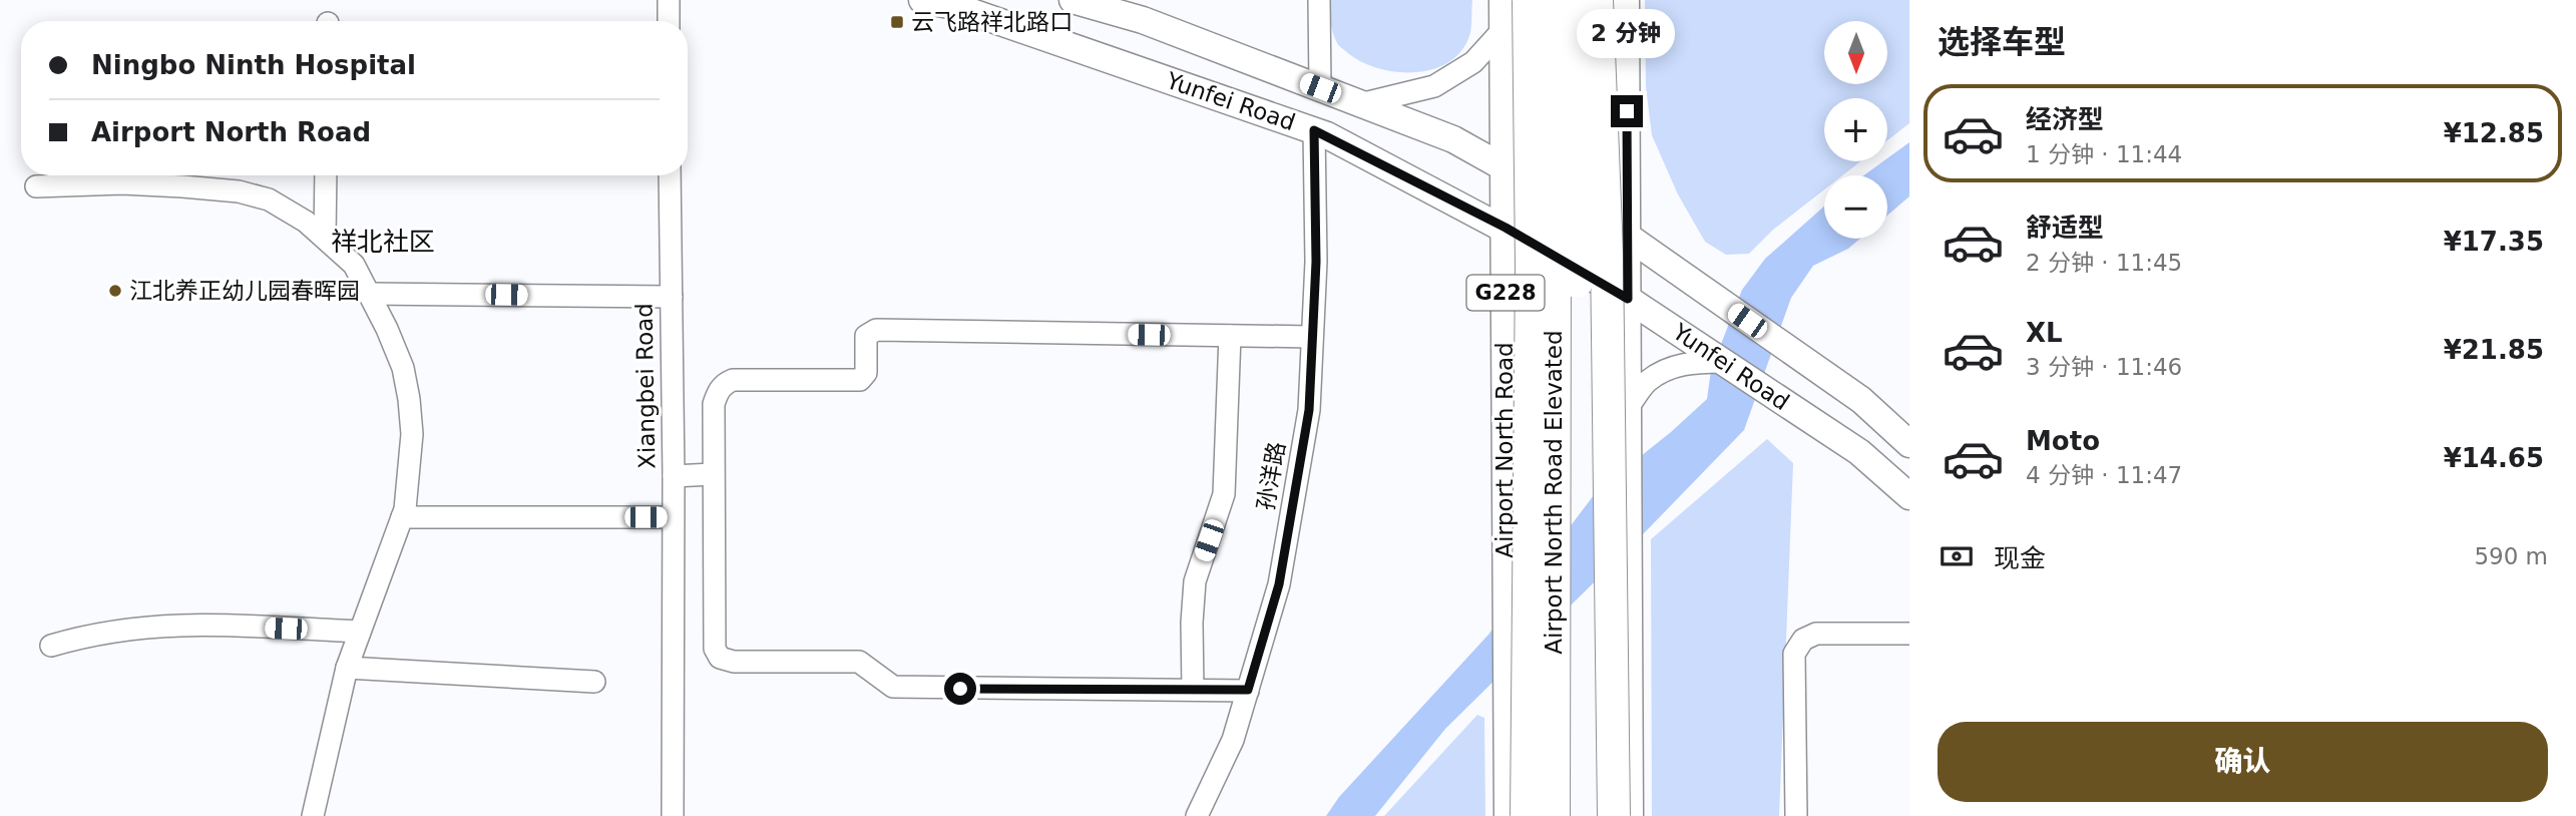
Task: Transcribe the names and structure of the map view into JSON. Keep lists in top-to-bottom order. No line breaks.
{"streets":{"highway":["Airport North Road Elevated"],"main road":["Yunfei Road","G228","Airport North Road"],"street":["Xiangbei Road","孙洋路"]},"crossings":[["Yunfei Road","Airport North Road"],["Yunfei Road","孙洋路"]],"districts":["祥北社区"],"places":{"transit":["云飞路祥北路口"],"other":["江北养正幼儿园春晖园"]},"north":"bottom","page":{"heading":"选择车型","bubble":"2 分钟","map_buttons":["+","−"],"banner":["Ningbo Ninth Hospital","Airport North Road"],"list":[{"name":"经济型","note":"1 分钟 · 11:44","value":"¥12.85"},{"name":"舒适型","note":"2 分钟 · 11:45","value":"¥17.35"},{"name":"XL","note":"3 分钟 · 11:46","value":"¥21.85"},{"name":"Moto","note":"4 分钟 · 11:47","value":"¥14.65"}],"pay":["现金","590 m"],"buttons":"确认"}}
